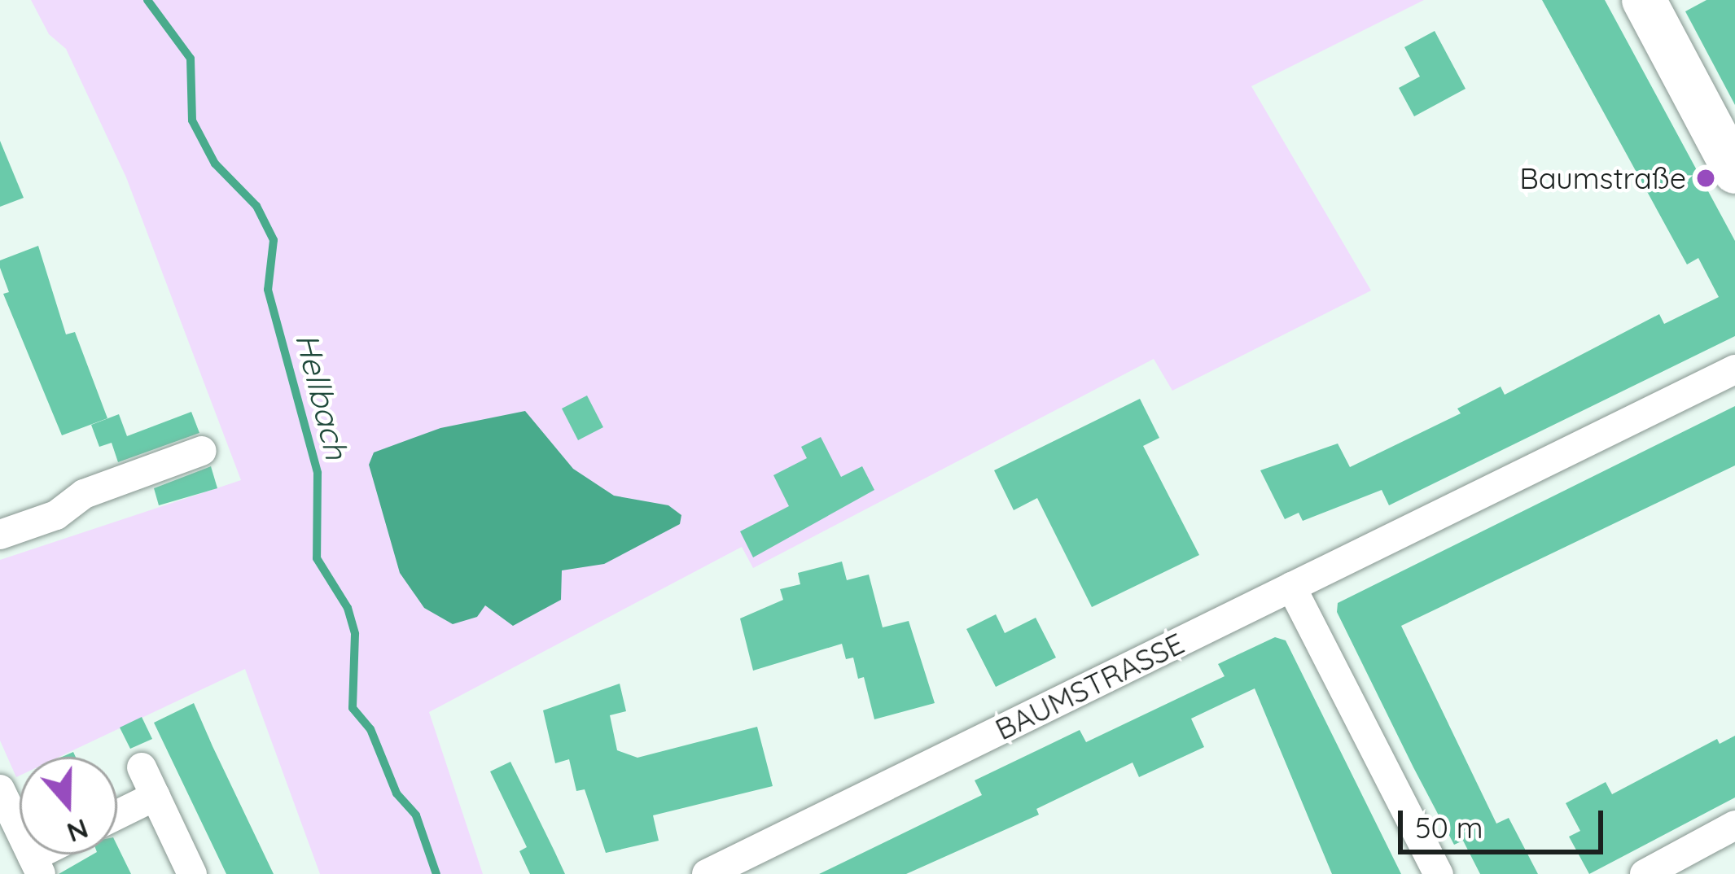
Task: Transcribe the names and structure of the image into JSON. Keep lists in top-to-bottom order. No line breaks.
{"streets":{"street":["BAUMSTRASSE"]},"water":["Hellbach"],"places":["Baumstraße"],"scale_bar":"50 m","north":"bottom"}
